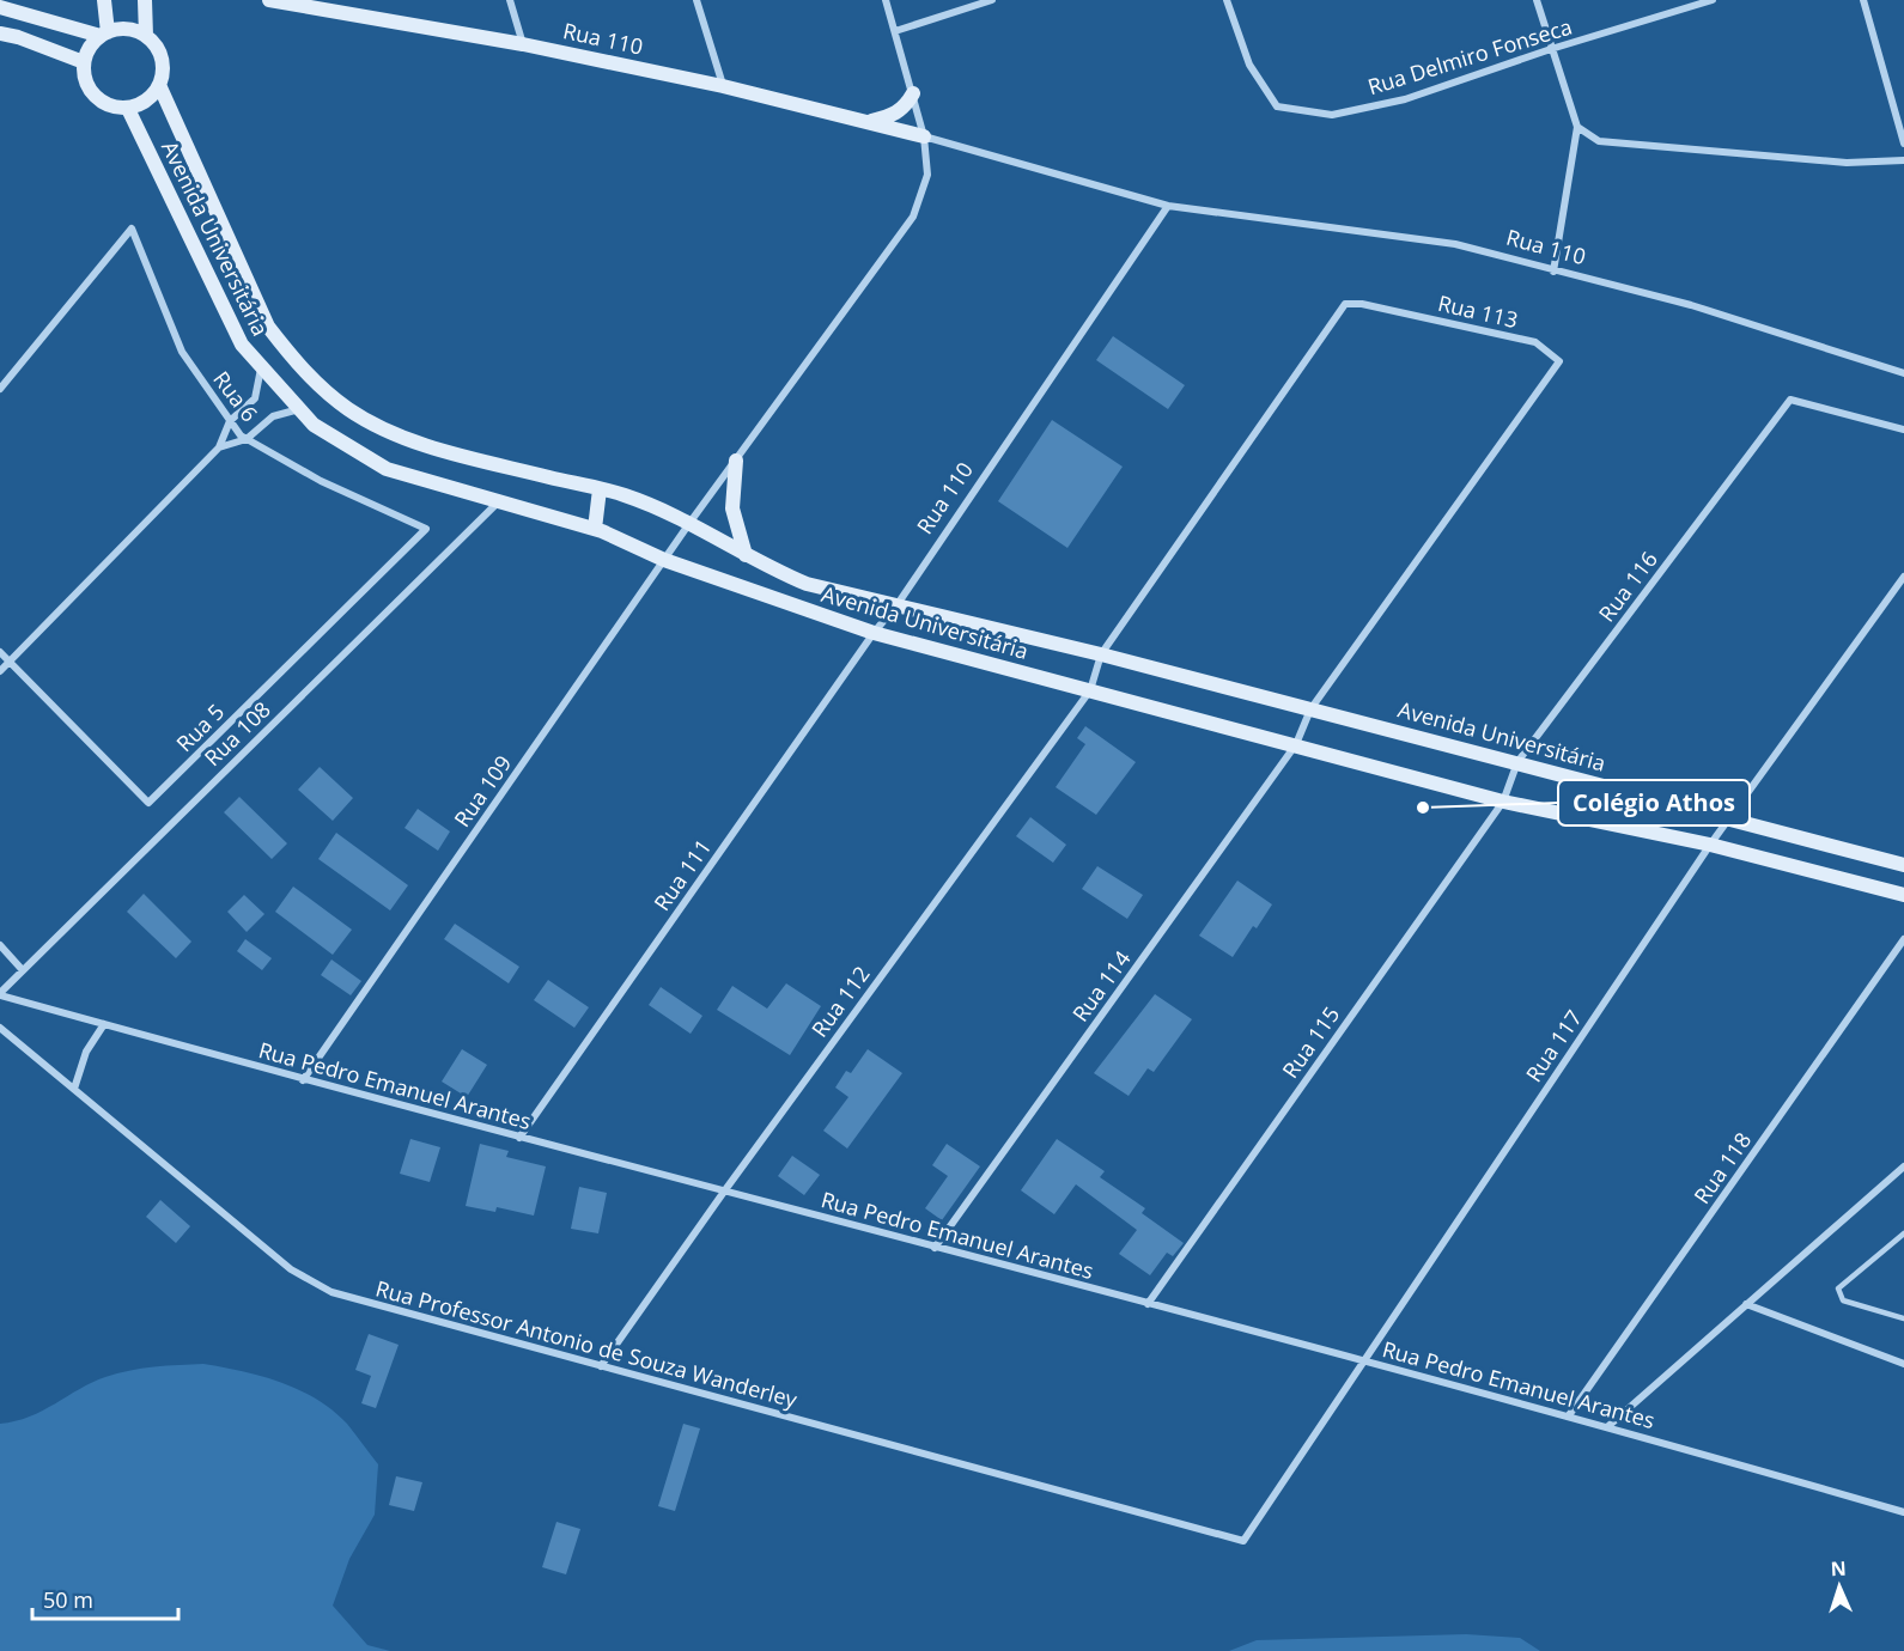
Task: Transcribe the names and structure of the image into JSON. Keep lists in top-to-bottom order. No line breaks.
{"streets":{"street":["Rua 110","Rua Delmiro Fonseca","Avenida Universitária","Rua 113","Rua 6","Rua 116","Rua 5","Rua 108","Rua 109","Rua 111","Rua 114","Rua 112","Rua 115","Rua 117","Rua Pedro Emanuel Arantes","Rua 118","Rua Professor Antonio de Souza Wanderley"]},"crossings":[["Rua 110","Avenida Universitária"],["Rua 110","Rua 111"],["Avenida Universitária","Rua 113"],["Avenida Universitária","Rua 116"],["Avenida Universitária","Rua 108"],["Avenida Universitária","Rua 109"],["Avenida Universitária","Rua 111"],["Avenida Universitária","Rua 114"],["Avenida Universitária","Rua 112"],["Avenida Universitária","Rua 115"],["Avenida Universitária","Rua 117"],["Rua 113","Rua 114"],["Rua 113","Rua 112"],["Rua 6","Rua 5"],["Rua 116","Rua 115"],["Rua 108","Rua Pedro Emanuel Arantes"],["Rua 109","Rua Pedro Emanuel Arantes"],["Rua 111","Rua Pedro Emanuel Arantes"],["Rua 114","Rua Pedro Emanuel Arantes"],["Rua 112","Rua Pedro Emanuel Arantes"],["Rua 112","Rua Professor Antonio de Souza Wanderley"],["Rua 115","Rua Pedro Emanuel Arantes"],["Rua 117","Rua Pedro Emanuel Arantes"],["Rua 117","Rua Professor Antonio de Souza Wanderley"],["Rua Pedro Emanuel Arantes","Rua 118"]],"places":["Colégio Athos"],"scale_bar":"50 m","north":"top"}
